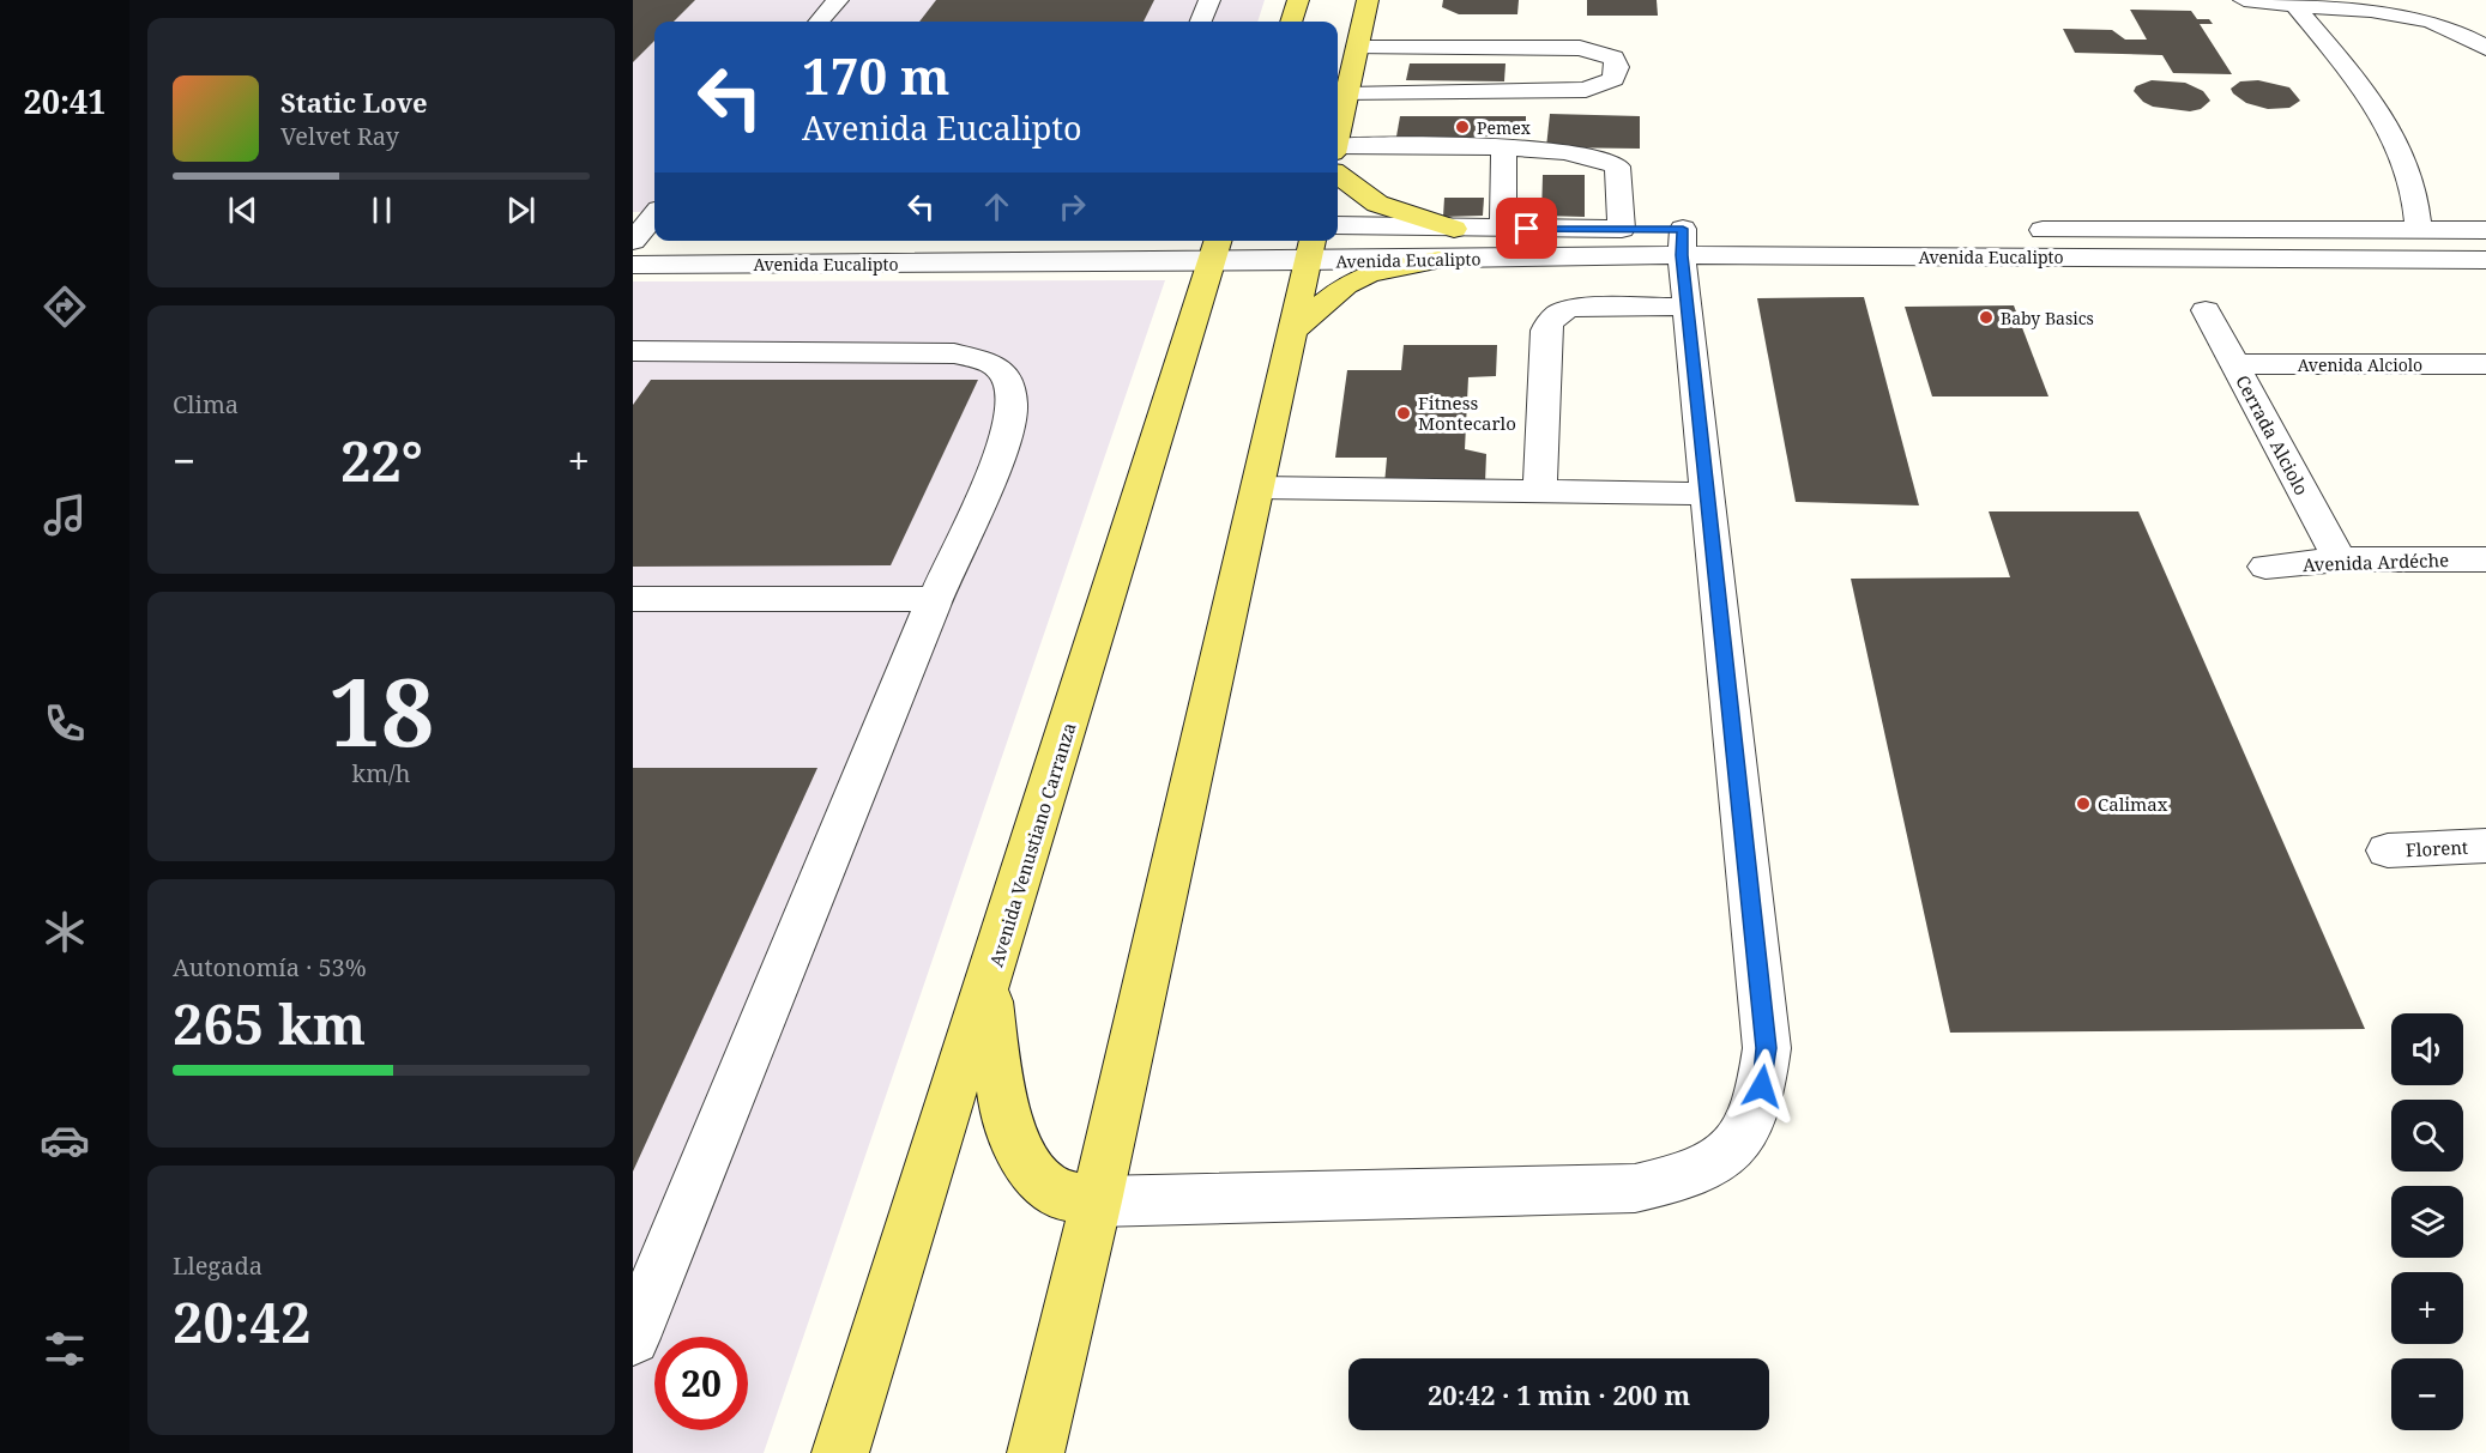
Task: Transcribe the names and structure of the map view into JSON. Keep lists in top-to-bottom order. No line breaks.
{"streets":{"main road":["Avenida Venustiano Carranza"],"street":["Avenida Eucalipto","Avenida Alciolo","Cerrada Alciolo","Avenida Ardéche","Florent"]},"crossings":[["Avenida Eucalipto","Avenida Venustiano Carranza"],["Avenida Alciolo","Cerrada Alciolo"],["Cerrada Alciolo","Avenida Ardéche"]],"places":["Pemex","Baby Basics","Fitness Montecarlo","Calimax"],"page":{"tabs":"20:41","turn":["170 m","Avenida Eucalipto"],"song":["Static Love","Velvet Ray"],"tile":["Clima",["18","km/h"],["Autonomía · 53%","265 km"],["Llegada","20:42"]],"heat":["−","22°","+"],"map_buttons":["+","−"],"limit":"20","trip":"20:42 · 1 min · 200 m"}}
